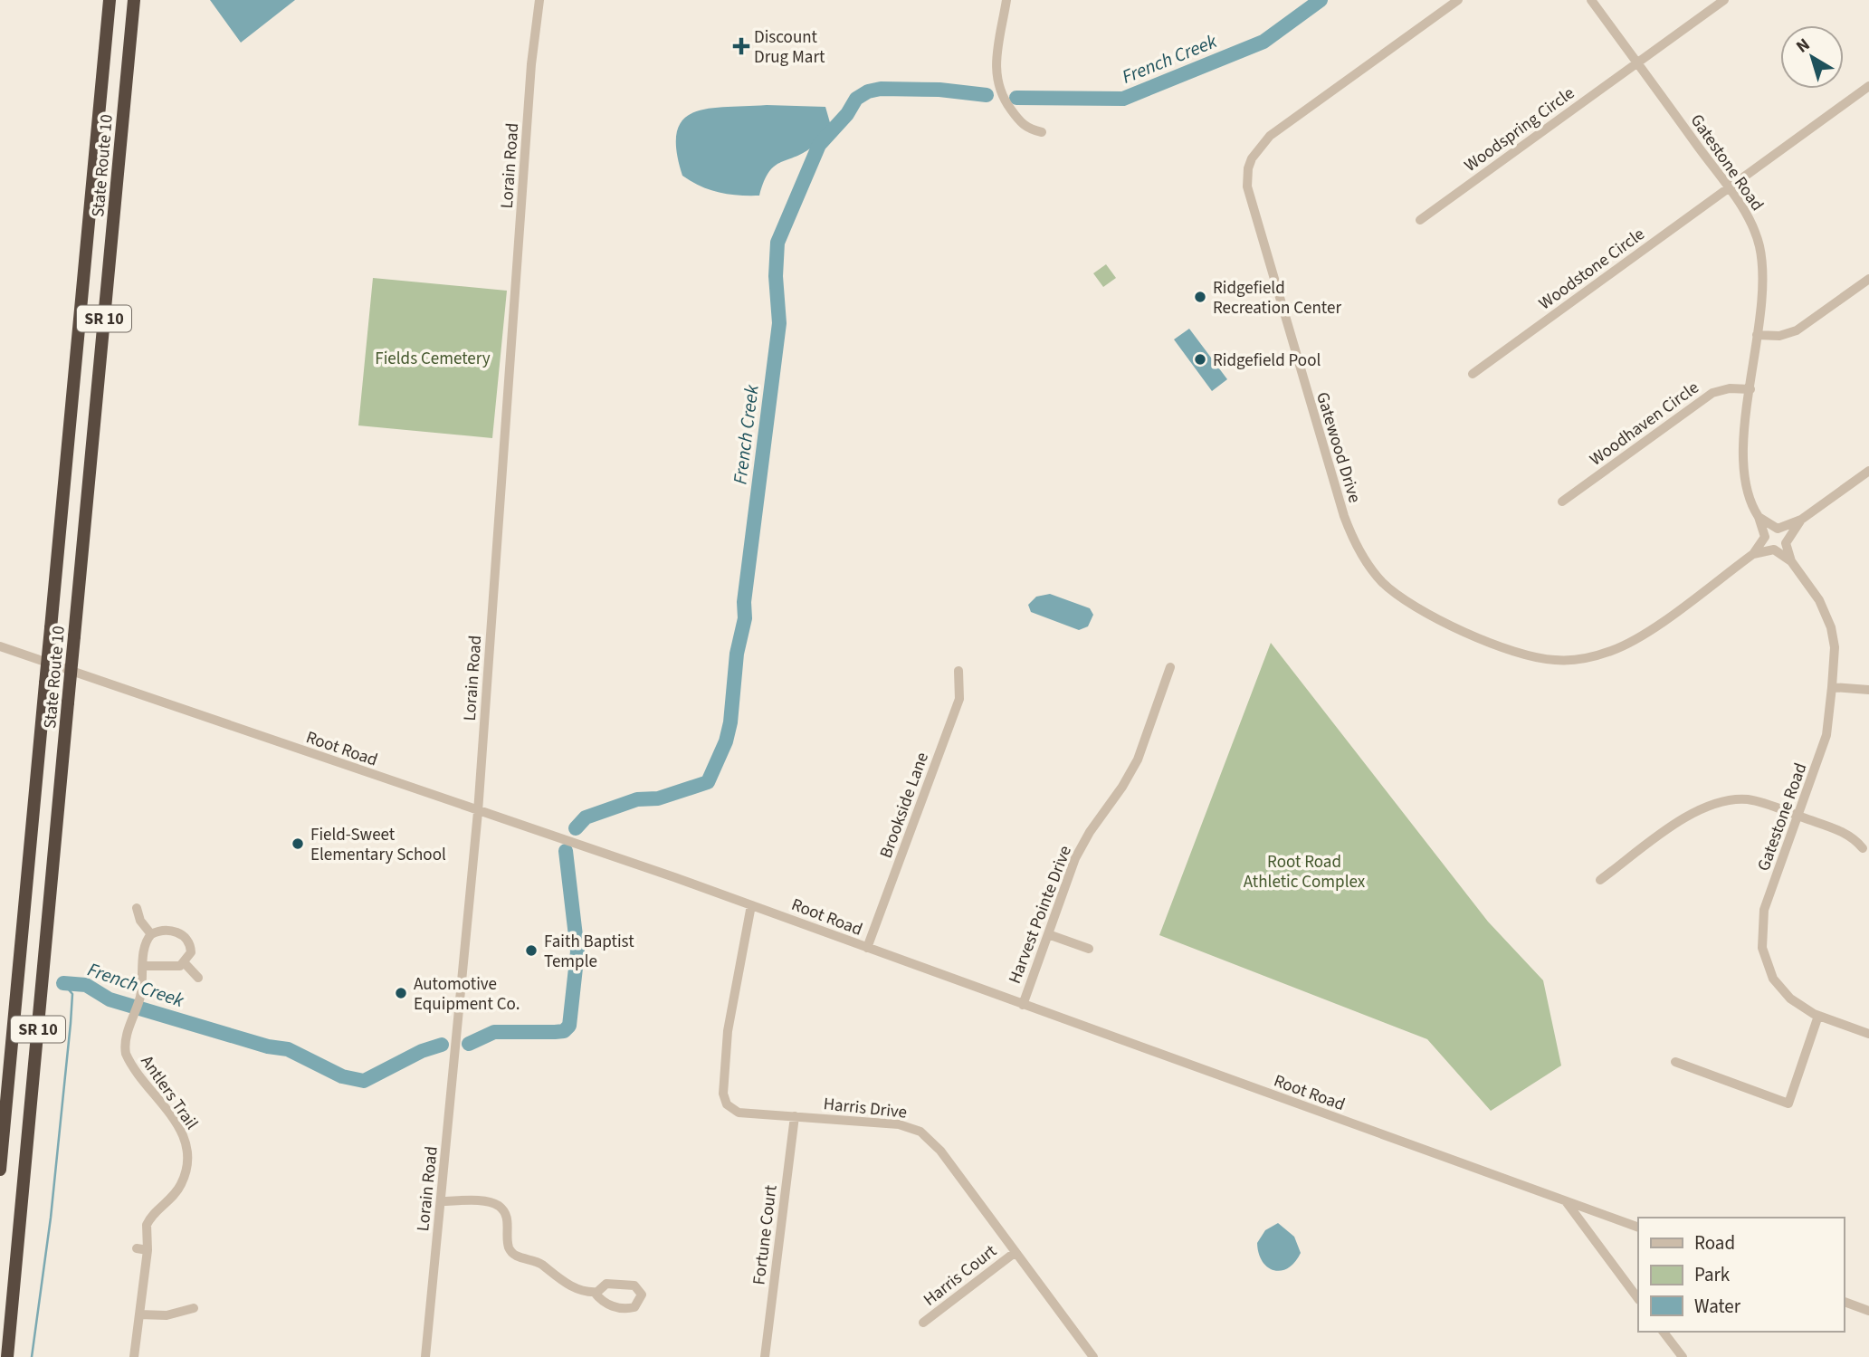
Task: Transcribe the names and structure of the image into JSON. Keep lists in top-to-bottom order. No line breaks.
{"streets":{"highway":["State Route 10","SR 10"],"street":["Woodspring Circle","Gatestone Road","Lorain Road","Woodstone Circle","Woodhaven Circle","Gatewood Drive","Root Road","Brookside Lane","Harvest Pointe Drive","Antlers Trail","Harris Drive","Fortune Court","Harris Court"]},"crossings":[["Woodspring Circle","Gatestone Road"],["Gatestone Road","Woodstone Circle"],["Gatestone Road","Woodhaven Circle"],["Gatestone Road","Gatewood Drive"],["Lorain Road","Root Road"],["Root Road","Brookside Lane"],["Root Road","Harvest Pointe Drive"],["Root Road","Harris Drive"],["Harris Drive","Fortune Court"],["Harris Drive","Harris Court"]],"water":["French Creek"],"parks":["Fields Cemetery","Root Road Athletic Complex"],"places":{"health":["Discount Drug Mart"],"other":["Ridgefield Recreation Center","Ridgefield Pool","Field-Sweet Elementary School","Faith Baptist Temple","Automotive Equipment Co."]},"legend":["Road","Park","Water"],"north":"top left"}
